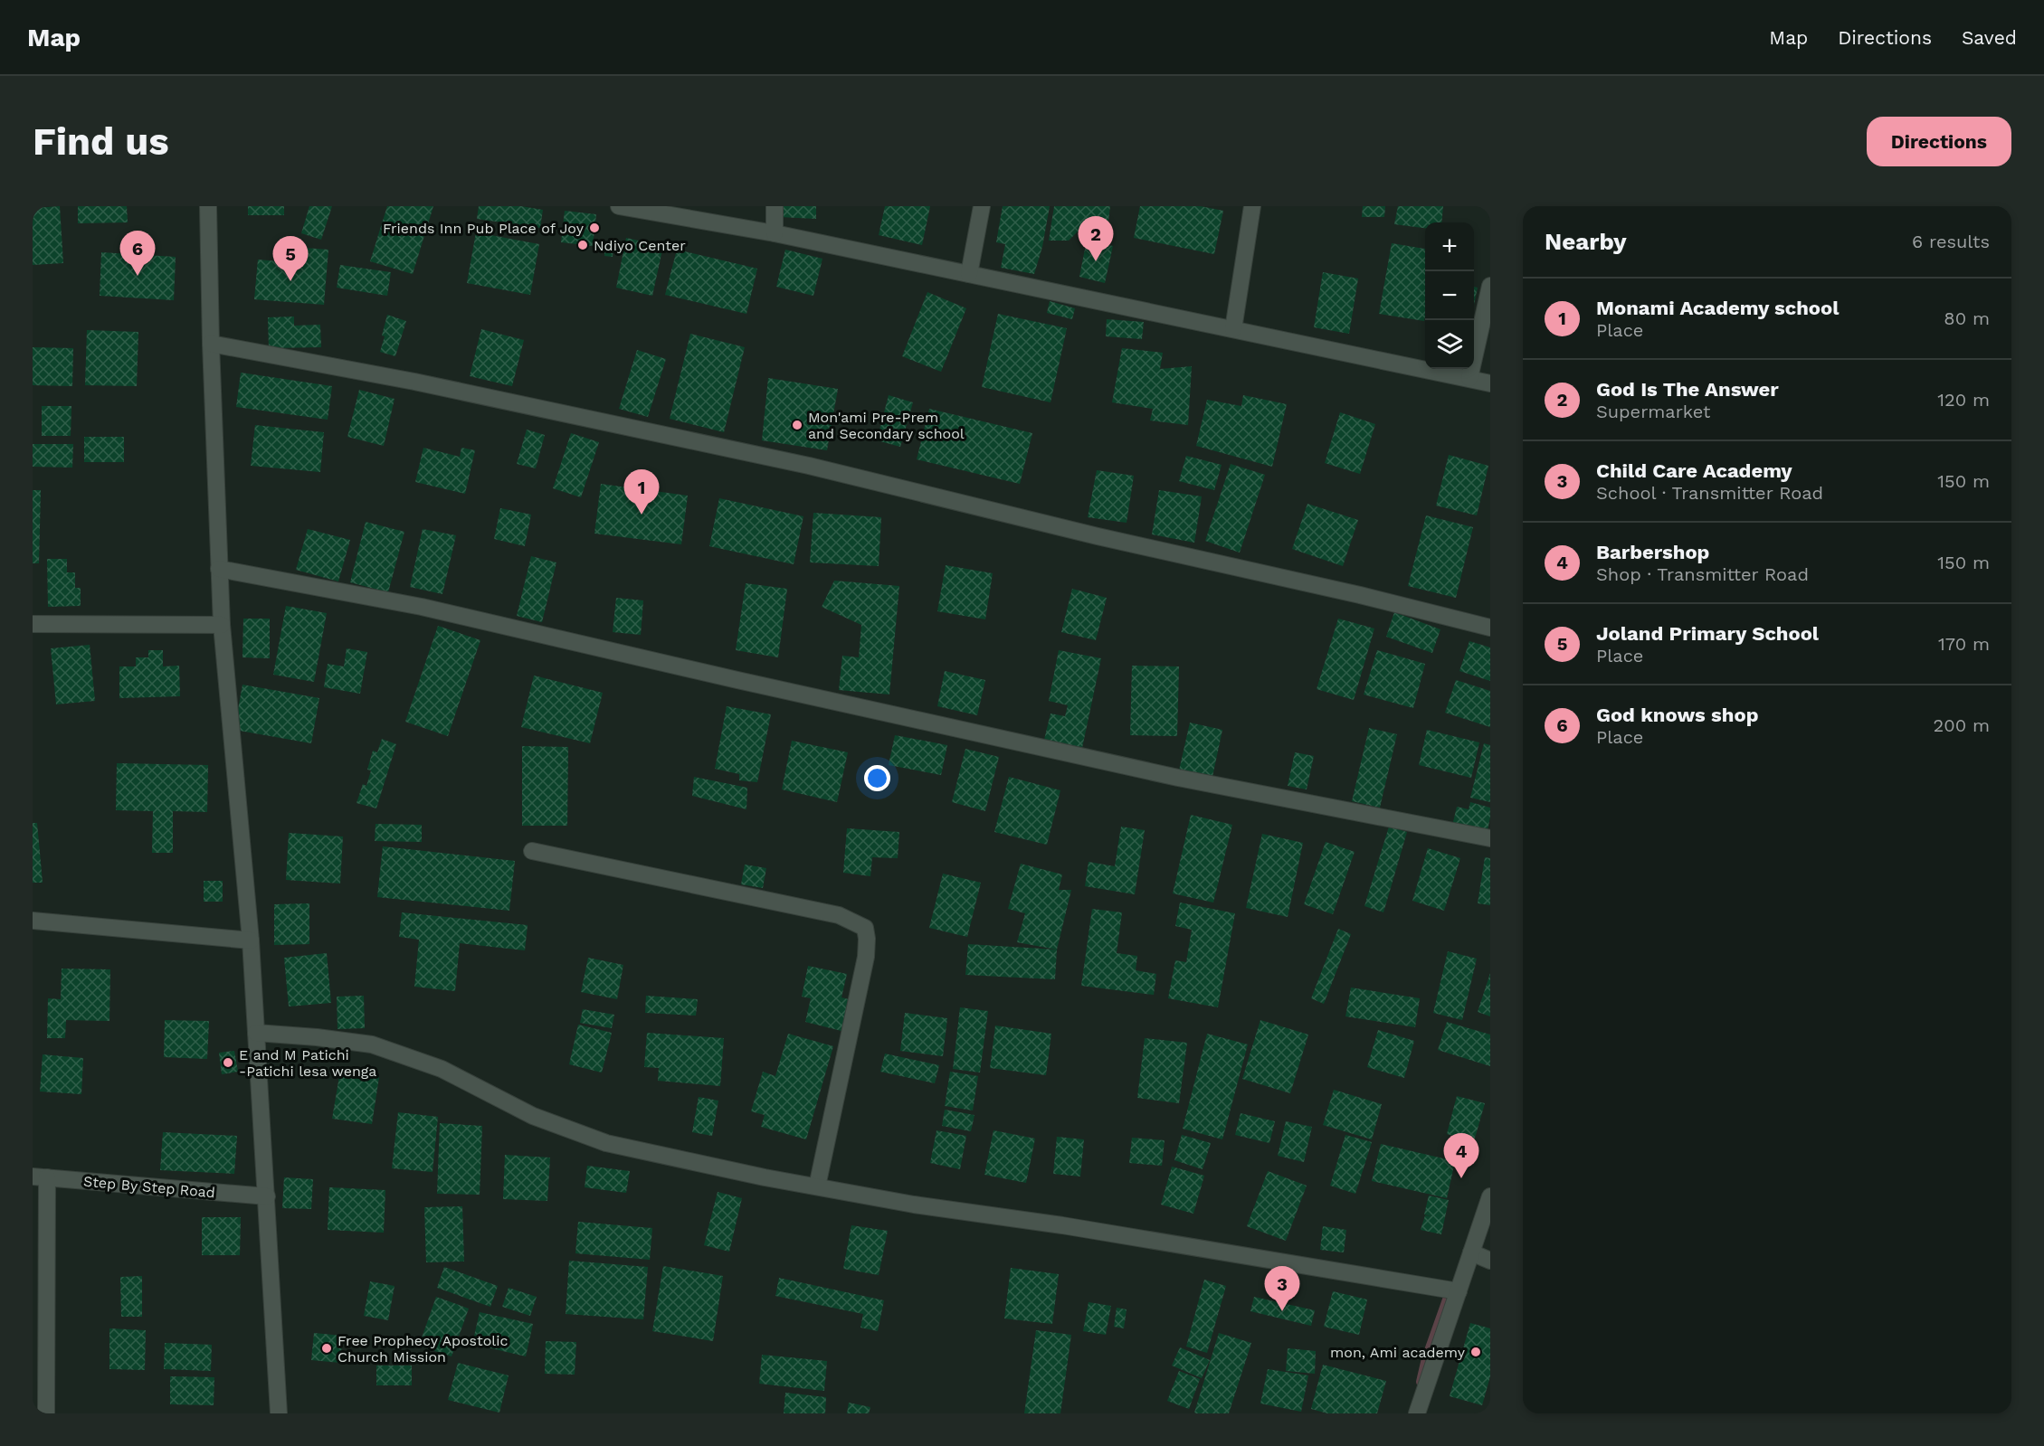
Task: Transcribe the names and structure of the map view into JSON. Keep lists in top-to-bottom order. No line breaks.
{"streets":{"street":["Step By Step Road"]},"places":["Friends Inn Pub Place of Joy","Ndiyo Center","Mon'ami Pre-Prem and Secondary school","E and M Patichi -Patichi lesa wenga","Free Prophecy Apostolic Church Mission","mon, Ami academy"],"page":{"header":"Map","nav":["Map","Directions","Saved"],"buttons":"Directions","title":"Find us","heading":["Nearby","6 results"],"pins":["2","6","5","1","4","3"],"map_buttons":["+","−"],"list":[{"mark":"1","name":"Monami Academy school","note":"Place","value":"80 m"},{"mark":"2","name":"God Is The Answer","note":"Supermarket","value":"120 m"},{"mark":"3","name":"Child Care Academy","note":"School · Transmitter Road","value":"150 m"},{"mark":"4","name":"Barbershop","note":"Shop · Transmitter Road","value":"150 m"},{"mark":"5","name":"Joland Primary School","note":"Place","value":"170 m"},{"mark":"6","name":"God knows shop","note":"Place","value":"200 m"}]}}
